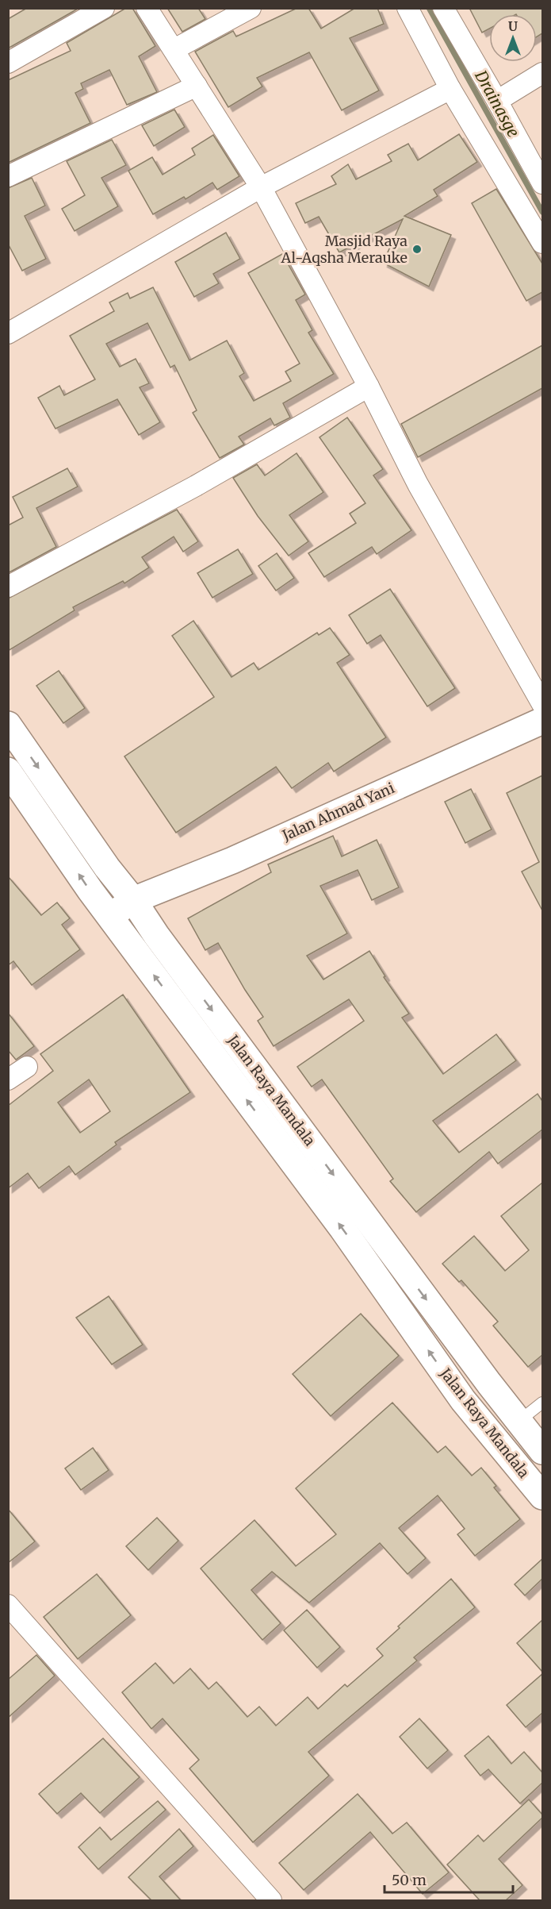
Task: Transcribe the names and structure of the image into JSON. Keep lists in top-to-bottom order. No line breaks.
{"streets":{"highway":["Jalan Ahmad Yani","Jalan Raya Mandala"]},"crossings":[["Jalan Ahmad Yani","Jalan Raya Mandala"]],"water":["Drainasge"],"places":["Masjid Raya Al-Aqsha Merauke"],"scale_bar":"50 m","north":"top"}
